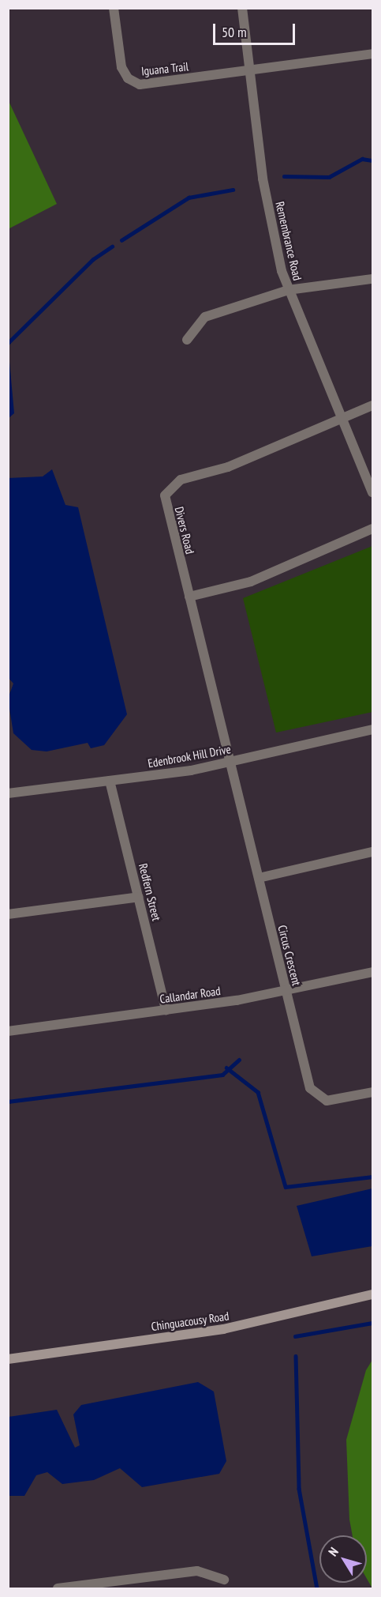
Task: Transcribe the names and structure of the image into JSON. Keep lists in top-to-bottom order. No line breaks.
{"streets":{"main road":["Chinguacousy Road"],"street":["Iguana Trail","Remembrance Road","Divers Road","Edenbrook Hill Drive","Redfern Street","Circus Crescent","Callandar Road"]},"crossings":[["Iguana Trail","Remembrance Road"],["Remembrance Road","Divers Road"],["Divers Road","Edenbrook Hill Drive"],["Divers Road","Circus Crescent"],["Edenbrook Hill Drive","Redfern Street"],["Edenbrook Hill Drive","Circus Crescent"],["Redfern Street","Callandar Road"],["Circus Crescent","Callandar Road"]],"scale_bar":"50 m","north":"top left"}
